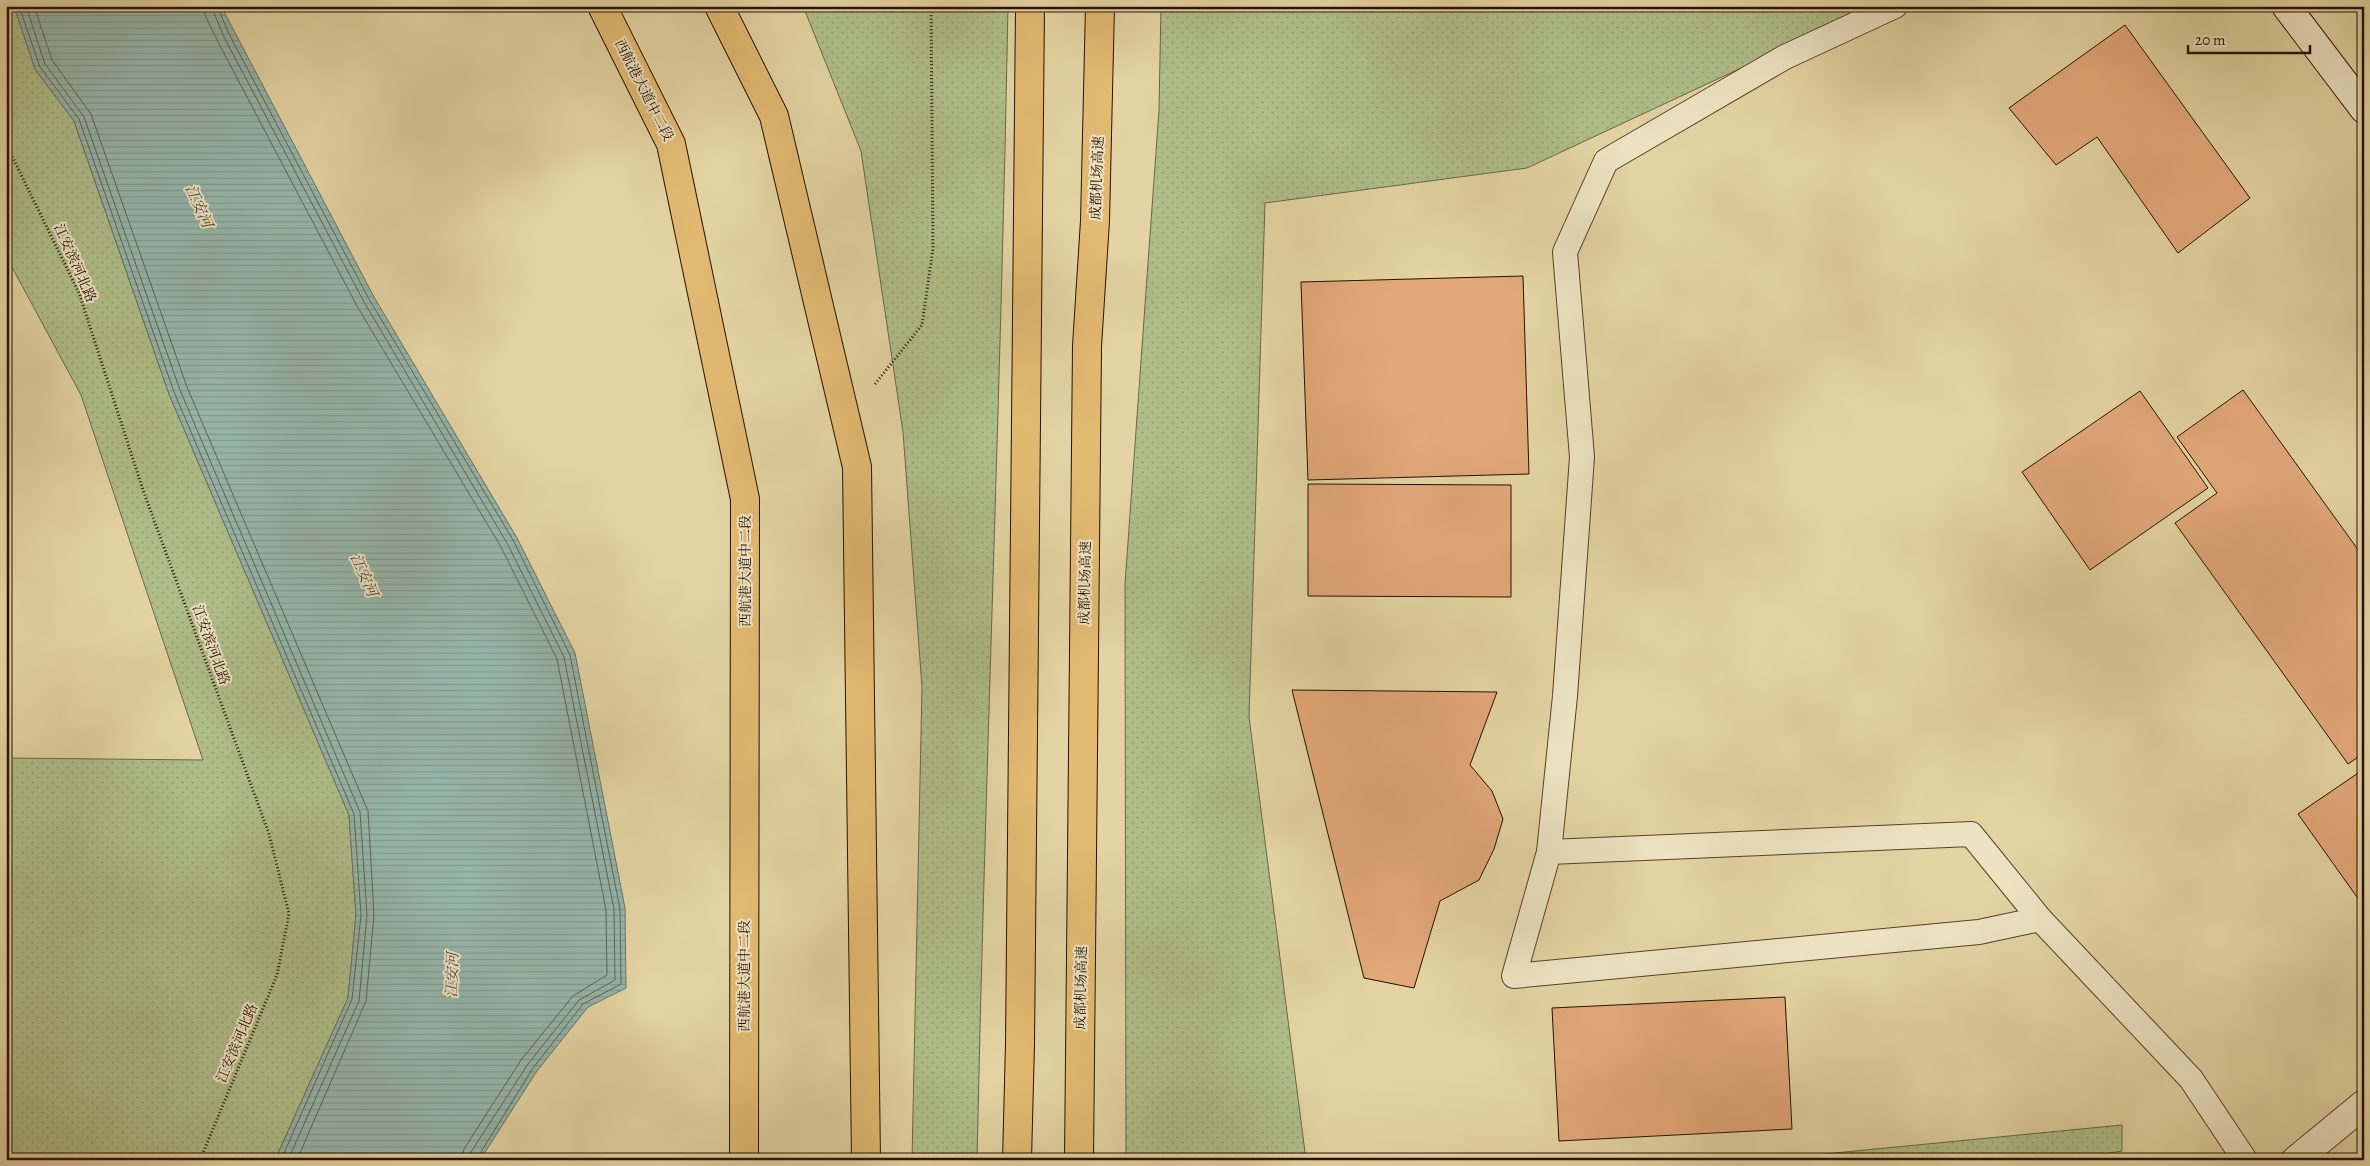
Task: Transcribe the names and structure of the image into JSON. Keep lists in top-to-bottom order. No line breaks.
{"streets":{"main road":["西航港大道中二段","成都机场高速"],"path":["江安滨河北路"]},"water":["江安河"],"scale_bar":"20 m"}
